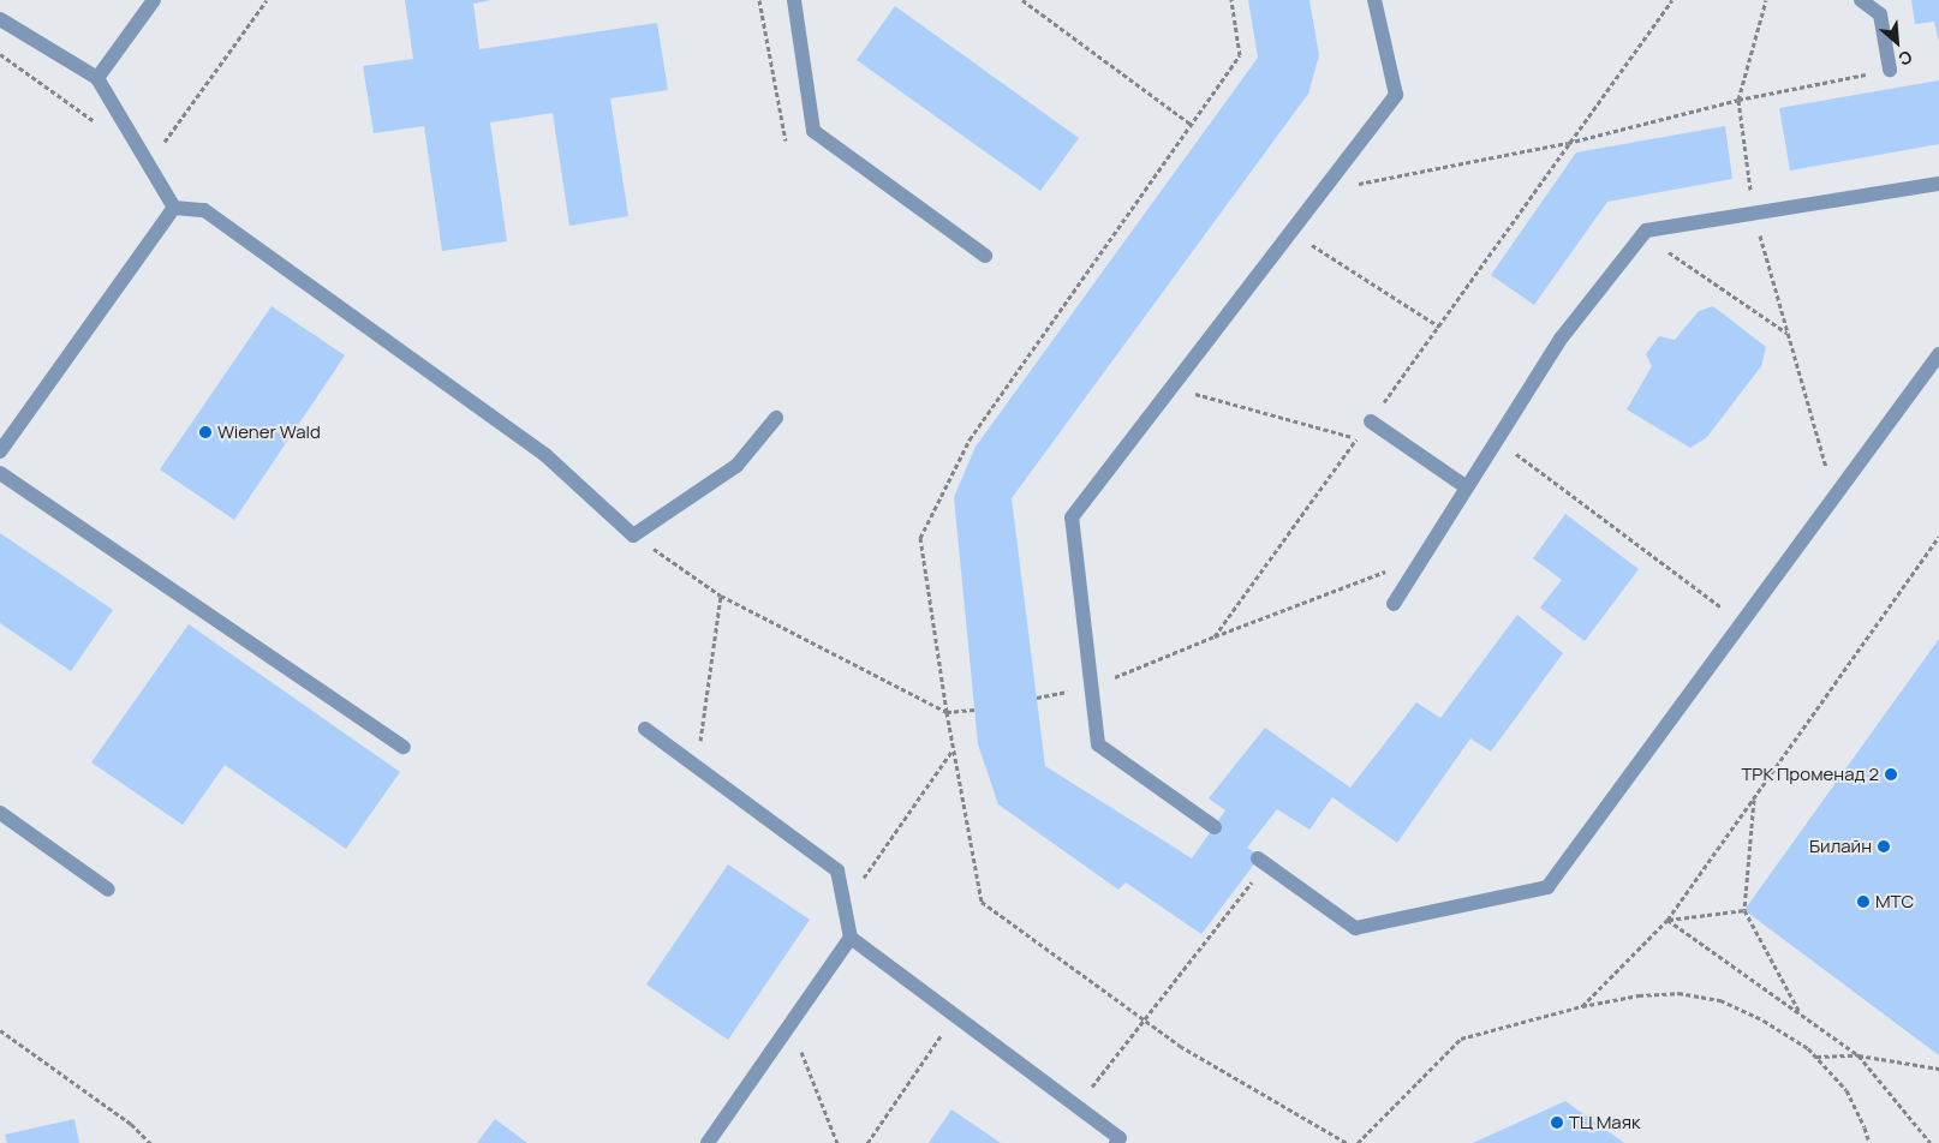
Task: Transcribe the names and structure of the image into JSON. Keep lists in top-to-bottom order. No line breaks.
{"places":["Wiener Wald","ТРК Променад 2","Билайн","МТС","ТЦ Маяк"],"north":"bottom right"}
